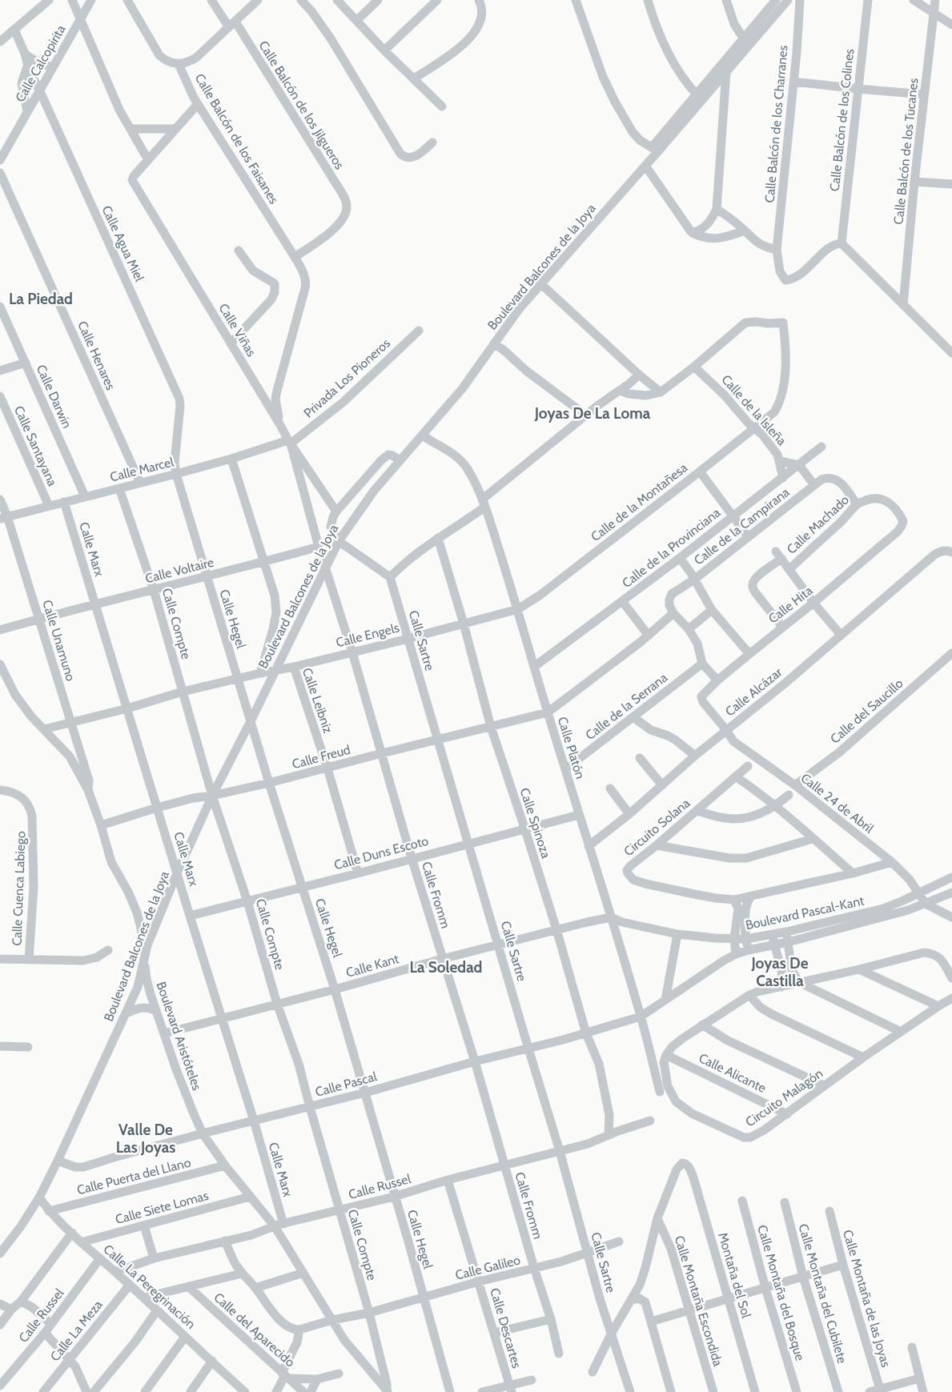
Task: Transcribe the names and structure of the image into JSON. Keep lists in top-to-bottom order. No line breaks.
{"streets":{"street":["Calle Calcopirita","Calle Balcón de los Jilgueros","Calle Balcón de los Colines","Calle Balcón de los Charranes","Calle Balcón de los Faisanes","Calle Balcón de los Tucanes","Calle Agua Miel","Boulevard Balcones de la Joya","Calle Viñas","Calle Henares","Privada Los Pioneros","Calle Darwin","Calle de la Isleña","Calle Santayana","Calle Marcel","Calle de la Montañesa","Calle Machado","Calle de la Campirana","Calle de la Provinciana","Calle Marx","Calle Voltaire","Calle Hita","Calle Hegel","Calle Compte","Calle Engels","Calle Unamuno","Calle Sartre","Calle Alcázar","Calle Leibniz","Calle de la Serrana","Calle del Saucillo","Calle Platón","Calle Freud","Calle 24 de Abril","Calle Spinoza","Circuito Solana","Calle Duns Escoto","Calle Cuenca Labiego","Calle Fromm","Boulevard Pascal-Kant","Calle Kant","Boulevard Aristóteles","Calle Alicante","Calle Pascal","Circuito Malagón","Calle Puerta del Llano","Calle Russel","Calle Siete Lomas","Calle Galileo","Montaña del Sol","Calle La Peregrinación","Calle Montaña del Bosque","Calle Montaña del Cubilete","Calle Montaña de las Joyas","Calle Montaña Escondida","Calle Descartes","Calle del Aparecido","Calle La Meza"]},"crossings":[["Calle Calcopirita","Calle Agua Miel"],["Calle Balcón de los Jilgueros","Calle Balcón de los Faisanes"],["Calle Balcón de los Colines","Calle Balcón de los Charranes"],["Calle Balcón de los Faisanes","Calle Viñas"],["Calle Agua Miel","Calle Marcel"],["Calle Agua Miel","Calle Hegel"],["Boulevard Balcones de la Joya","Calle Marx"],["Boulevard Balcones de la Joya","Calle Hegel"],["Boulevard Balcones de la Joya","Calle Compte"],["Boulevard Balcones de la Joya","Calle Leibniz"],["Boulevard Balcones de la Joya","Calle Platón"],["Boulevard Balcones de la Joya","Calle Freud"],["Boulevard Balcones de la Joya","Calle Fromm"],["Boulevard Balcones de la Joya","Boulevard Aristóteles"],["Boulevard Balcones de la Joya","Calle Pascal"],["Boulevard Balcones de la Joya","Calle La Peregrinación"],["Calle Viñas","Privada Los Pioneros"],["Calle Viñas","Calle Marcel"],["Calle Viñas","Calle Fromm"],["Calle Henares","Calle Marcel"],["Privada Los Pioneros","Calle Marcel"],["Privada Los Pioneros","Calle Fromm"],["Calle Darwin","Calle Marcel"],["Calle de la Isleña","Calle de la Montañesa"],["Calle de la Isleña","Calle de la Provinciana"],["Calle Santayana","Calle Marcel"],["Calle Marcel","Calle Marx"],["Calle Marcel","Calle Hegel"],["Calle Marcel","Calle Compte"],["Calle Marcel","Calle Unamuno"],["Calle Marcel","Calle Fromm"],["Calle de la Montañesa","Calle Engels"],["Calle de la Montañesa","Calle Platón"],["Calle Machado","Calle de la Campirana"],["Calle Machado","Calle Hita"],["Calle de la Campirana","Calle Platón"],["Calle de la Campirana","Calle Freud"],["Calle de la Provinciana","Calle Platón"],["Calle Marx","Calle Voltaire"],["Calle Marx","Calle Freud"],["Calle Marx","Calle Duns Escoto"],["Calle Marx","Calle Kant"],["Calle Marx","Boulevard Aristóteles"],["Calle Marx","Calle Pascal"],["Calle Marx","Calle Russel"],["Calle Voltaire","Calle Hegel"],["Calle Voltaire","Calle Compte"],["Calle Voltaire","Calle Unamuno"],["Calle Voltaire","Calle Fromm"],["Calle Hita","Calle 24 de Abril"],["Calle Hegel","Calle Leibniz"],["Calle Hegel","Calle Freud"],["Calle Hegel","Calle Duns Escoto"],["Calle Hegel","Calle Kant"],["Calle Hegel","Calle Pascal"],["Calle Hegel","Calle Russel"],["Calle Hegel","Calle Galileo"],["Calle Compte","Calle Freud"],["Calle Compte","Calle Duns Escoto"],["Calle Compte","Calle Kant"],["Calle Compte","Boulevard Aristóteles"],["Calle Compte","Calle Pascal"],["Calle Compte","Calle Russel"],["Calle Compte","Calle Galileo"],["Calle Engels","Calle Sartre"],["Calle Engels","Calle Leibniz"],["Calle Engels","Calle Platón"],["Calle Engels","Calle Spinoza"],["Calle Engels","Calle Fromm"],["Calle Unamuno","Boulevard Aristóteles"],["Calle Sartre","Calle Freud"],["Calle Sartre","Calle Duns Escoto"],["Calle Sartre","Calle Kant"],["Calle Sartre","Calle Pascal"],["Calle Sartre","Calle Russel"],["Calle Sartre","Calle Galileo"],["Calle Alcázar","Calle Platón"],["Calle Alcázar","Calle 24 de Abril"],["Calle Leibniz","Calle Freud"],["Calle Leibniz","Calle Duns Escoto"],["Calle de la Serrana","Calle Platón"],["Calle del Saucillo","Calle 24 de Abril"],["Calle Platón","Calle Freud"],["Calle Platón","Calle Duns Escoto"],["Calle Platón","Boulevard Pascal-Kant"],["Calle Platón","Calle Kant"],["Calle Platón","Calle Pascal"],["Calle Freud","Calle Spinoza"],["Calle Freud","Calle Fromm"],["Calle Freud","Boulevard Aristóteles"],["Calle 24 de Abril","Circuito Solana"],["Calle 24 de Abril","Boulevard Pascal-Kant"],["Calle Spinoza","Calle Duns Escoto"],["Calle Spinoza","Calle Kant"],["Calle Spinoza","Calle Pascal"],["Calle Spinoza","Calle Russel"],["Calle Duns Escoto","Calle Fromm"],["Calle Fromm","Calle Kant"],["Calle Fromm","Calle Pascal"],["Calle Fromm","Calle Russel"],["Calle Fromm","Calle Galileo"],["Boulevard Pascal-Kant","Calle Kant"],["Boulevard Pascal-Kant","Calle Pascal"],["Calle Kant","Boulevard Aristóteles"],["Boulevard Aristóteles","Calle Pascal"],["Boulevard Aristóteles","Calle Puerta del Llano"],["Boulevard Aristóteles","Calle Russel"],["Boulevard Aristóteles","Calle Siete Lomas"],["Boulevard Aristóteles","Calle Galileo"],["Calle Alicante","Circuito Malagón"],["Calle Puerta del Llano","Calle La Peregrinación"],["Calle Russel","Calle La Peregrinación"],["Calle Russel","Calle Descartes"],["Calle Siete Lomas","Calle La Peregrinación"],["Calle Galileo","Calle Descartes"],["Montaña del Sol","Calle Montaña Escondida"],["Calle La Peregrinación","Calle La Meza"]],"districts":["La Piedad","Joyas De La Loma","Joyas De Castilla","La Soledad","Valle De Las Joyas"]}
